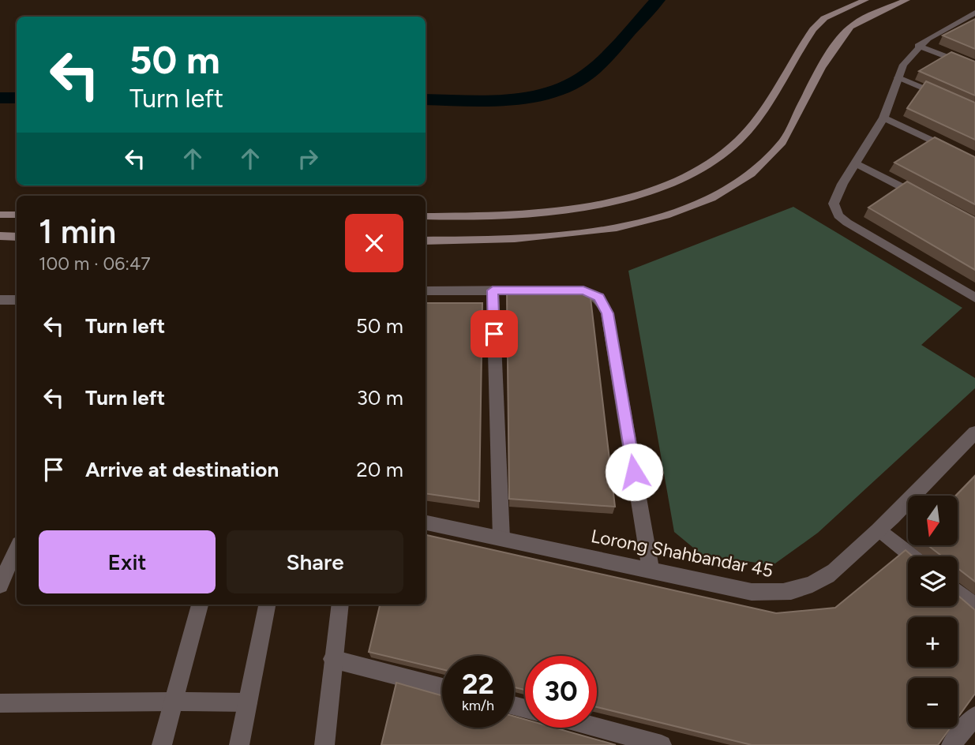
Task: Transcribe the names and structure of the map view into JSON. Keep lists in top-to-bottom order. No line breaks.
{"streets":{"street":["Lorong Shahbandar 45"]},"north":"bottom","page":{"turn":["50 m","Turn left"],"heading":["1 min","100 m · 06:47"],"list":[{"name":"Turn left","value":"50 m"},{"name":"Turn left","value":"30 m"},{"name":"Arrive at destination","value":"20 m"}],"map_buttons":["+","−"],"buttons":["Exit","Share"],"speed":"22 km/h","limit":"30"}}
